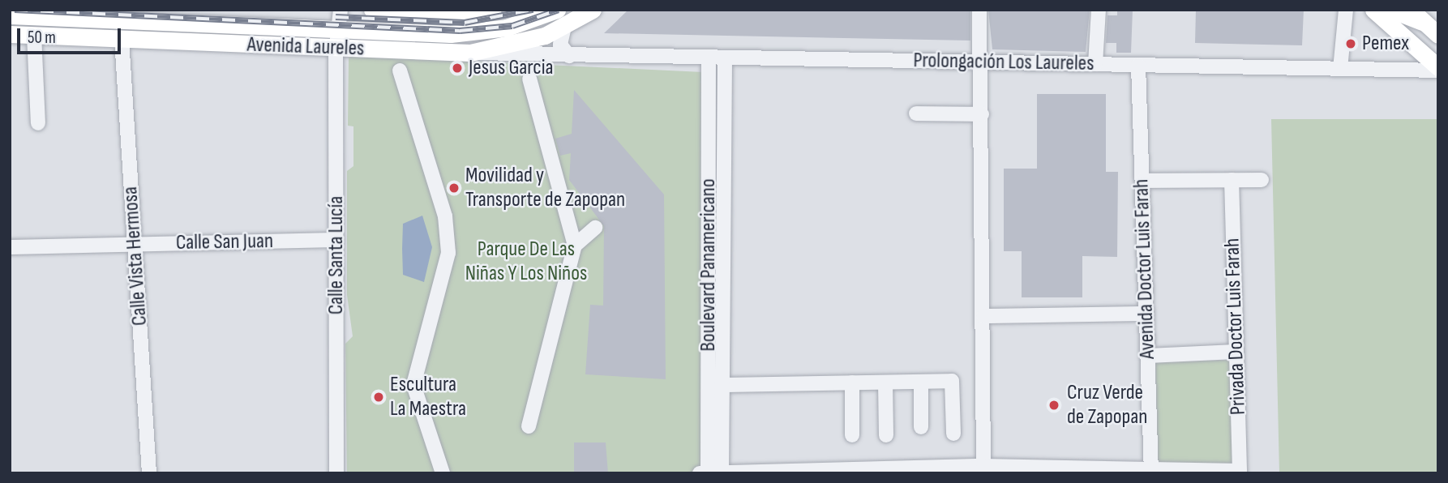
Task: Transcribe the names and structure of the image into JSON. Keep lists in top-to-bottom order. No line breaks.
{"streets":{"main road":["Avenida Laureles"],"street":["Prolongación Los Laureles","Calle San Juan","Calle Santa Lucía","Calle Vista Hermosa","Boulevard Panamericano","Avenida Doctor Luis Farah","Privada Doctor Luis Farah"]},"crossings":[["Avenida Laureles","Prolongación Los Laureles"],["Avenida Laureles","Calle Santa Lucía"],["Avenida Laureles","Calle Vista Hermosa"],["Prolongación Los Laureles","Boulevard Panamericano"],["Prolongación Los Laureles","Avenida Doctor Luis Farah"],["Calle San Juan","Calle Santa Lucía"],["Calle San Juan","Calle Vista Hermosa"]],"parks":["Parque De Las Niñas Y Los Niños"],"places":["Pemex","Jesus Garcia","Movilidad y Transporte de Zapopan","Escultura La Maestra","Cruz Verde de Zapopan"],"scale_bar":"50 m"}
